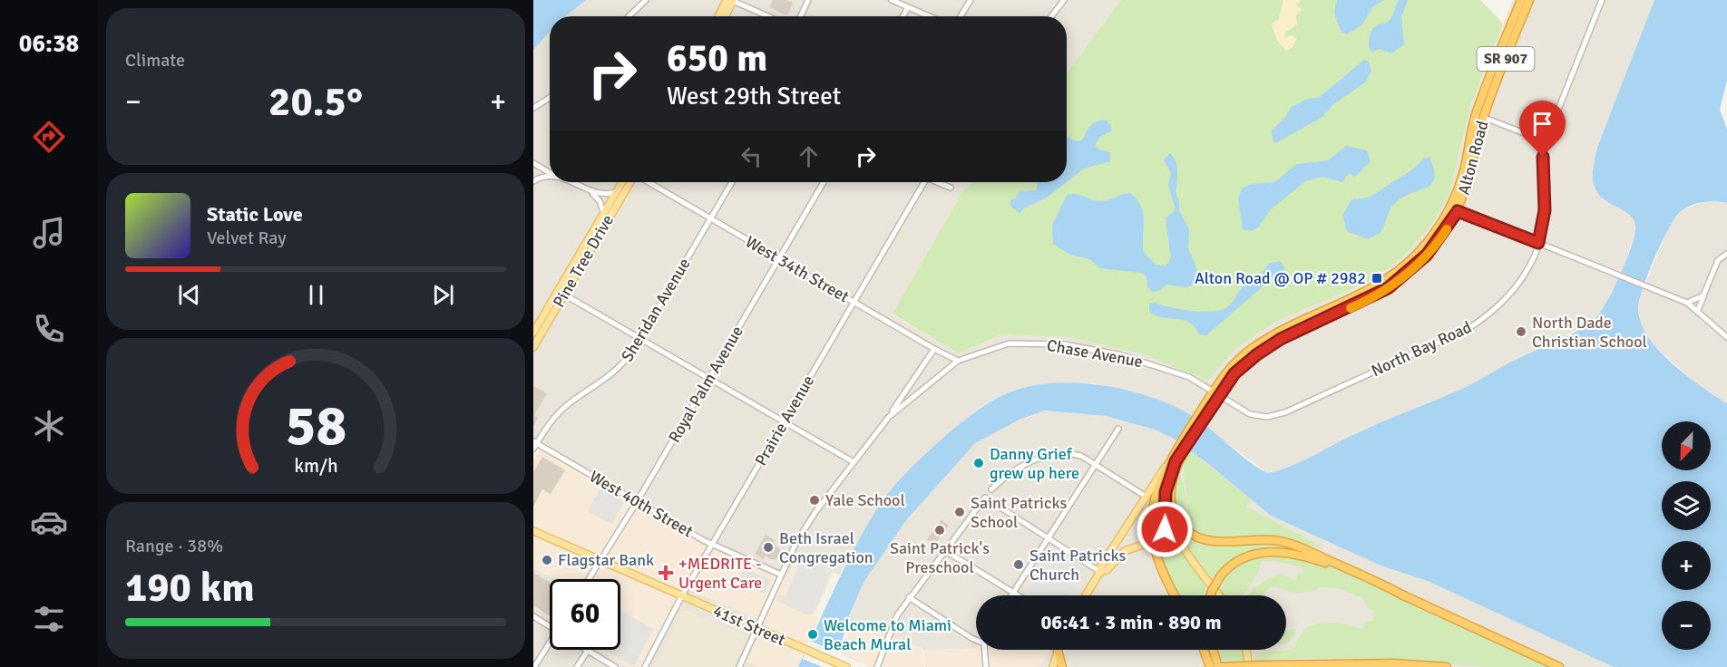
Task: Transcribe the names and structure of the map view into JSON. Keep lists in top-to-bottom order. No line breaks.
{"streets":{"highway":["SR 907","Alton Road"],"main road":["Pine Tree Drive","41st Street"],"street":["West 34th Street","Sheridan Avenue","North Bay Road","Chase Avenue","Royal Palm Avenue","Prairie Avenue","West 40th Street"]},"crossings":[["SR 907","Alton Road"],["Alton Road","North Bay Road"],["Alton Road","Chase Avenue"],["West 34th Street","Sheridan Avenue"],["West 34th Street","Chase Avenue"],["West 34th Street","Royal Palm Avenue"],["West 34th Street","Prairie Avenue"],["Sheridan Avenue","West 40th Street"],["North Bay Road","Chase Avenue"],["Chase Avenue","West 40th Street"],["Chase Avenue","41st Street"],["Royal Palm Avenue","West 40th Street"],["Royal Palm Avenue","41st Street"],["Prairie Avenue","West 40th Street"],["Prairie Avenue","41st Street"]],"places":{"transit":["Alton Road @ OP # 2982"],"other":["North Dade Christian School","Danny Grief grew up here","Yale School","Saint Patricks School","Saint Patrick's Preschool","Beth Israel Congregation","Flagstar Bank","Saint Patricks Church","Welcome to Miami Beach Mural"],"health":["+MEDRITE - Urgent Care"]},"north":"bottom left","page":{"tabs":"06:38","tile":["Climate",["Range · 38%","190 km"]],"turn":["650 m","West 29th Street"],"heat":["−","20.5°","+"],"song":["Static Love","Velvet Ray"],"map_buttons":["+","−"],"limit":"60","trip":"06:41 · 3 min · 890 m","gauge":["58","km/h"]}}
